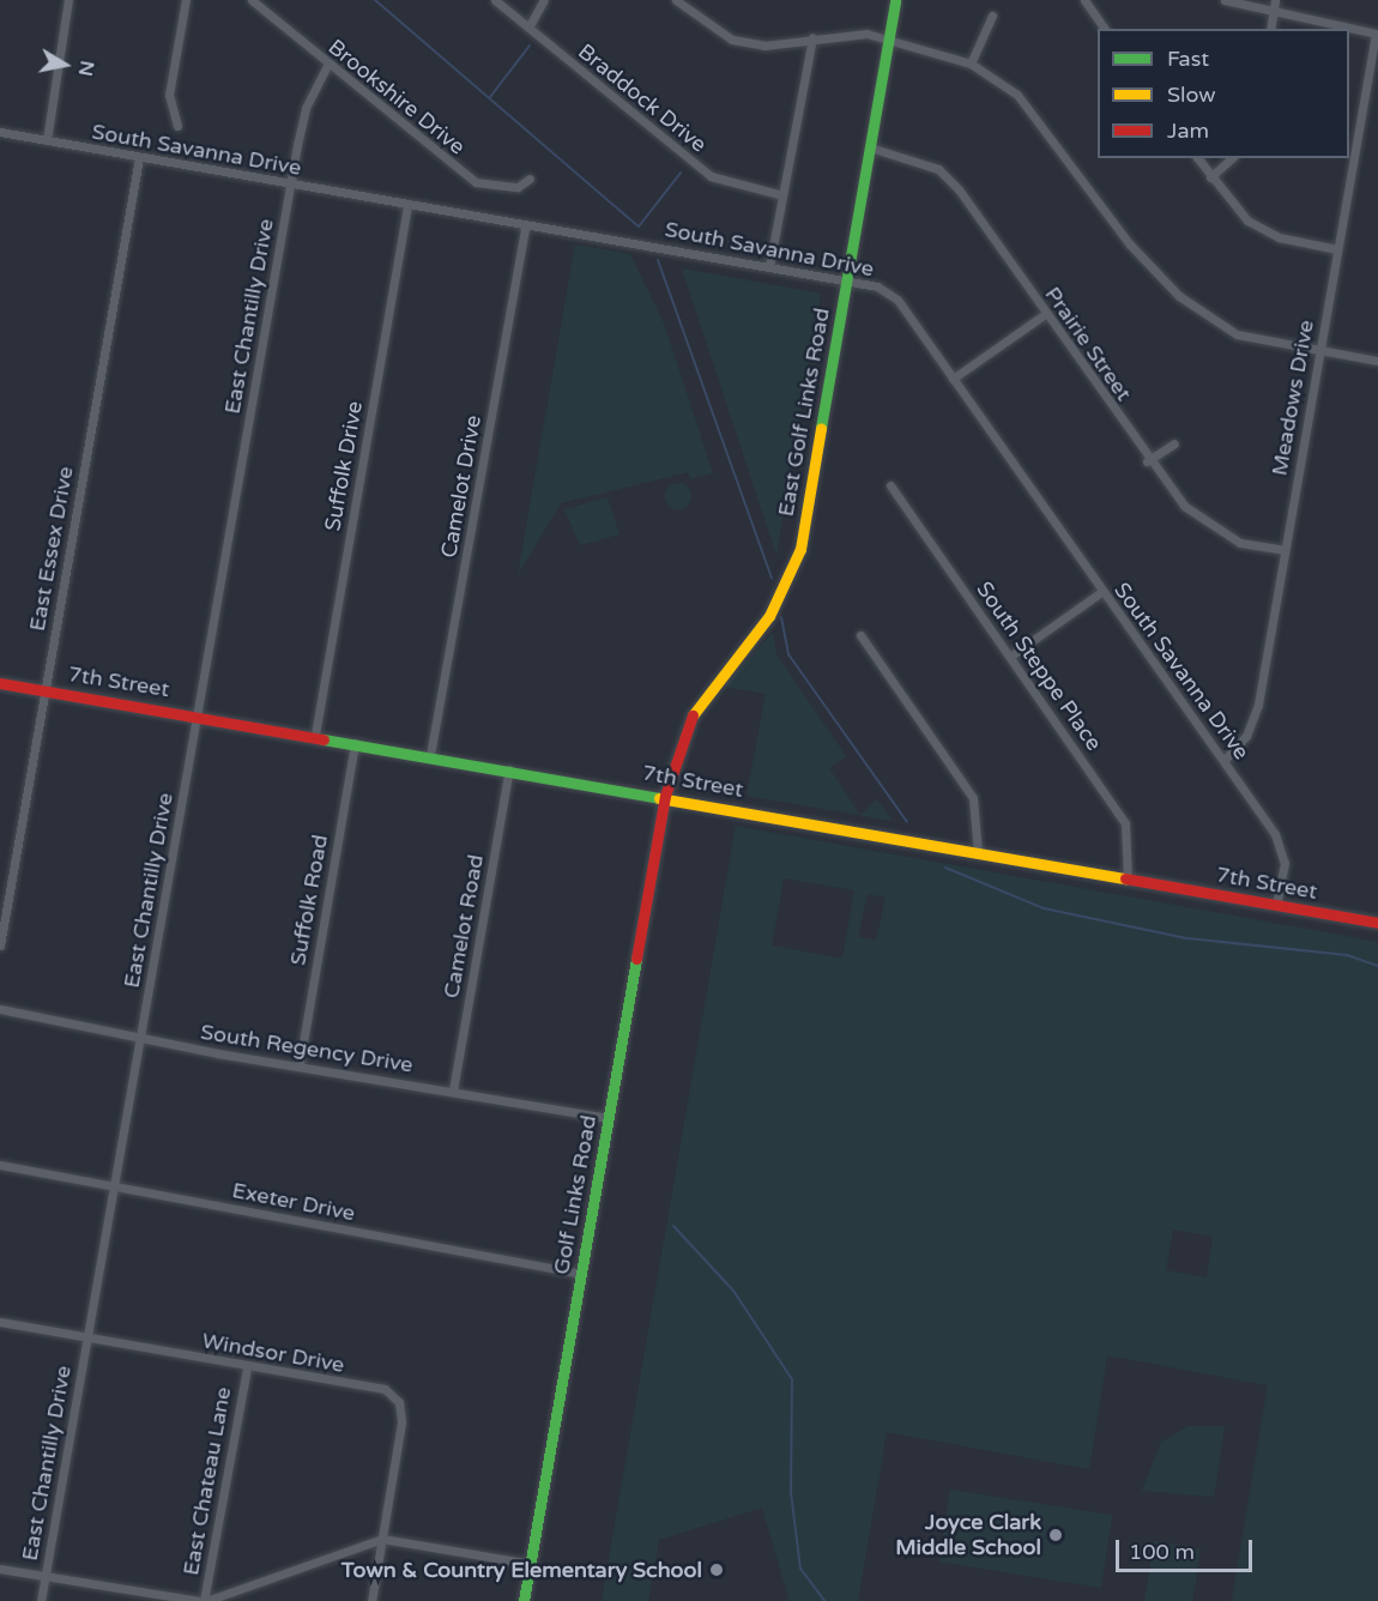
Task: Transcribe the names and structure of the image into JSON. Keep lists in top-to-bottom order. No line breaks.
{"streets":{"street":["Brookshire Drive","Braddock Drive","South Savanna Drive","East Chantilly Drive","Prairie Street","Meadows Drive","East Golf Links Road","Suffolk Drive","Camelot Drive","East Essex Drive","South Steppe Place","7th Street","Suffolk Road","Camelot Road","South Regency Drive","Golf Links Road","Exeter Drive","Windsor Drive","East Chateau Lane"]},"crossings":[["Brookshire Drive","East Chantilly Drive"],["South Savanna Drive","East Chantilly Drive"],["South Savanna Drive","Meadows Drive"],["South Savanna Drive","East Golf Links Road"],["South Savanna Drive","Suffolk Drive"],["South Savanna Drive","Camelot Drive"],["South Savanna Drive","East Essex Drive"],["South Savanna Drive","7th Street"],["East Chantilly Drive","7th Street"],["East Chantilly Drive","South Regency Drive"],["East Chantilly Drive","Exeter Drive"],["East Chantilly Drive","Windsor Drive"],["Prairie Street","Meadows Drive"],["Prairie Street","East Golf Links Road"],["East Golf Links Road","7th Street"],["East Golf Links Road","Golf Links Road"],["Suffolk Drive","7th Street"],["Camelot Drive","7th Street"],["East Essex Drive","7th Street"],["South Steppe Place","7th Street"],["7th Street","Suffolk Road"],["7th Street","Camelot Road"],["7th Street","Golf Links Road"],["Suffolk Road","South Regency Drive"],["Camelot Road","South Regency Drive"],["South Regency Drive","Golf Links Road"],["Golf Links Road","Exeter Drive"],["Windsor Drive","East Chateau Lane"]],"places":["Joyce Clark Middle School","Town & Country Elementary School"],"legend":["Fast","Slow","Jam"],"scale_bar":"100 m","north":"right"}
